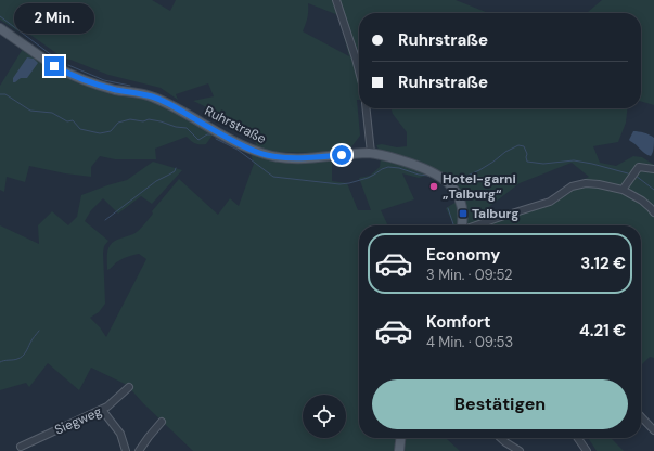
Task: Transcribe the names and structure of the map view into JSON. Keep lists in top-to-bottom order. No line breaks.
{"streets":{"main road":["Ruhrstraße"],"street":["Siegweg"]},"places":{"other":["Hotel-garni „Talburg“"],"transit":["Talburg"]},"page":{"bubble":"2 Min.","banner":["Ruhrstraße","Ruhrstraße"],"list":[{"name":"Economy","note":"3 Min. · 09:52","value":"3.12 €"},{"name":"Komfort","note":"4 Min. · 09:53","value":"4.21 €"}],"buttons":"Bestätigen"}}
